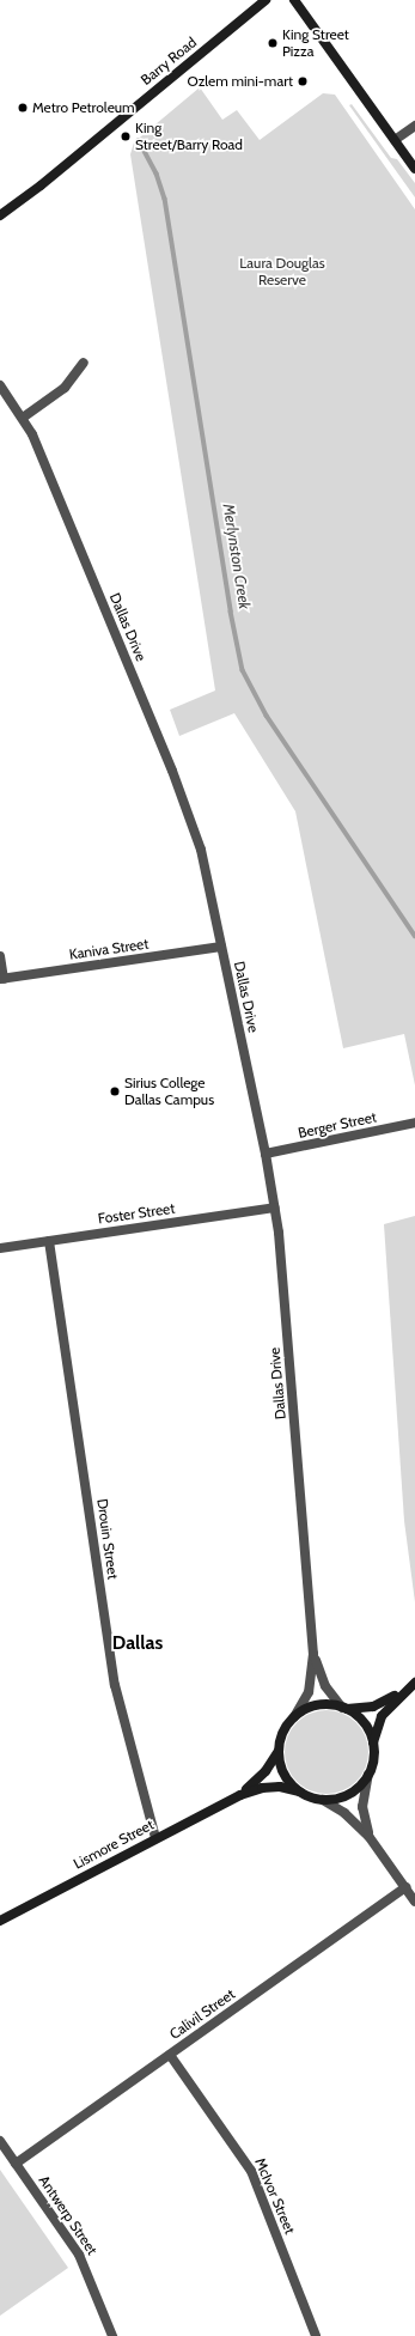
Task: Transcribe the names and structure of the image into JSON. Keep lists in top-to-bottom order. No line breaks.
{"streets":{"street":["Barry Road","Dallas Drive","Kaniva Street","Berger Street","Foster Street","Drouin Street","Lismore Street","Calivil Street","McIvor Street","Antwerp Street"]},"crossings":[["Dallas Drive","Kaniva Street"],["Dallas Drive","Berger Street"],["Dallas Drive","Foster Street"],["Dallas Drive","Lismore Street"],["Foster Street","Drouin Street"],["Drouin Street","Lismore Street"],["Calivil Street","McIvor Street"],["Calivil Street","Antwerp Street"]],"districts":["Dallas"],"water":["Merlynston Creek"],"parks":["Laura Douglas Reserve"],"places":["King Street Pizza","Ozlem mini-mart","Metro Petroleum","King Street/Barry Road","Sirius College Dallas Campus"]}
